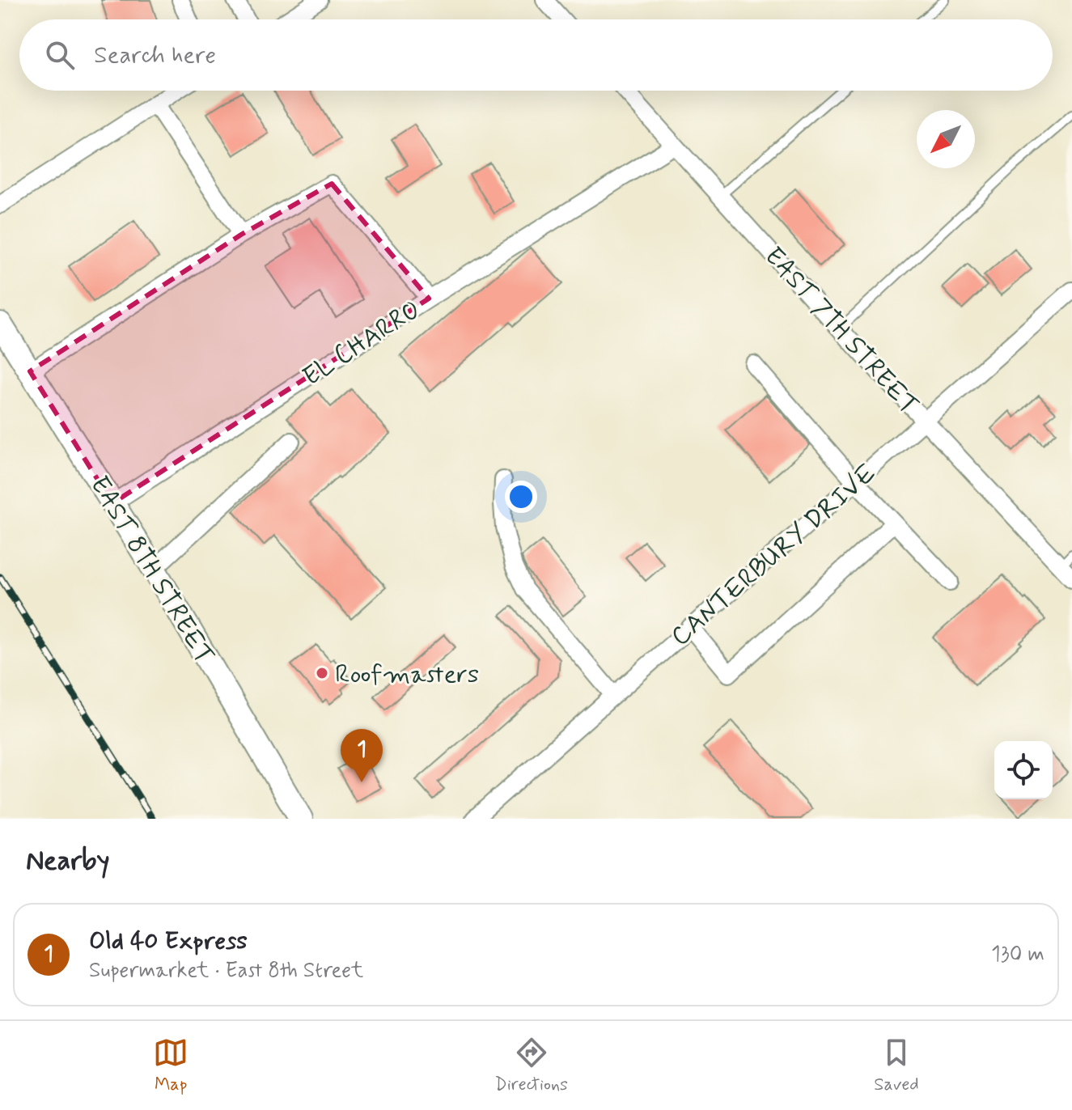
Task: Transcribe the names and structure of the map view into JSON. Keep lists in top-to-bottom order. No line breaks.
{"streets":{"main road":["EAST 8TH STREET"],"street":["EAST 7TH STREET","EL CHARRO","CANTERBURY DRIVE"]},"crossings":[["EAST 7TH STREET","CANTERBURY DRIVE"],["EL CHARRO","EAST 8TH STREET"]],"places":["Roofmasters"],"north":"bottom left","page":{"search":"Search here","pins":"1","heading":"Nearby","list":[{"mark":"1","name":"Old 40 Express","note":"Supermarket · East 8th Street","value":"130 m"}],"nav":["Map","Directions","Saved"]}}
